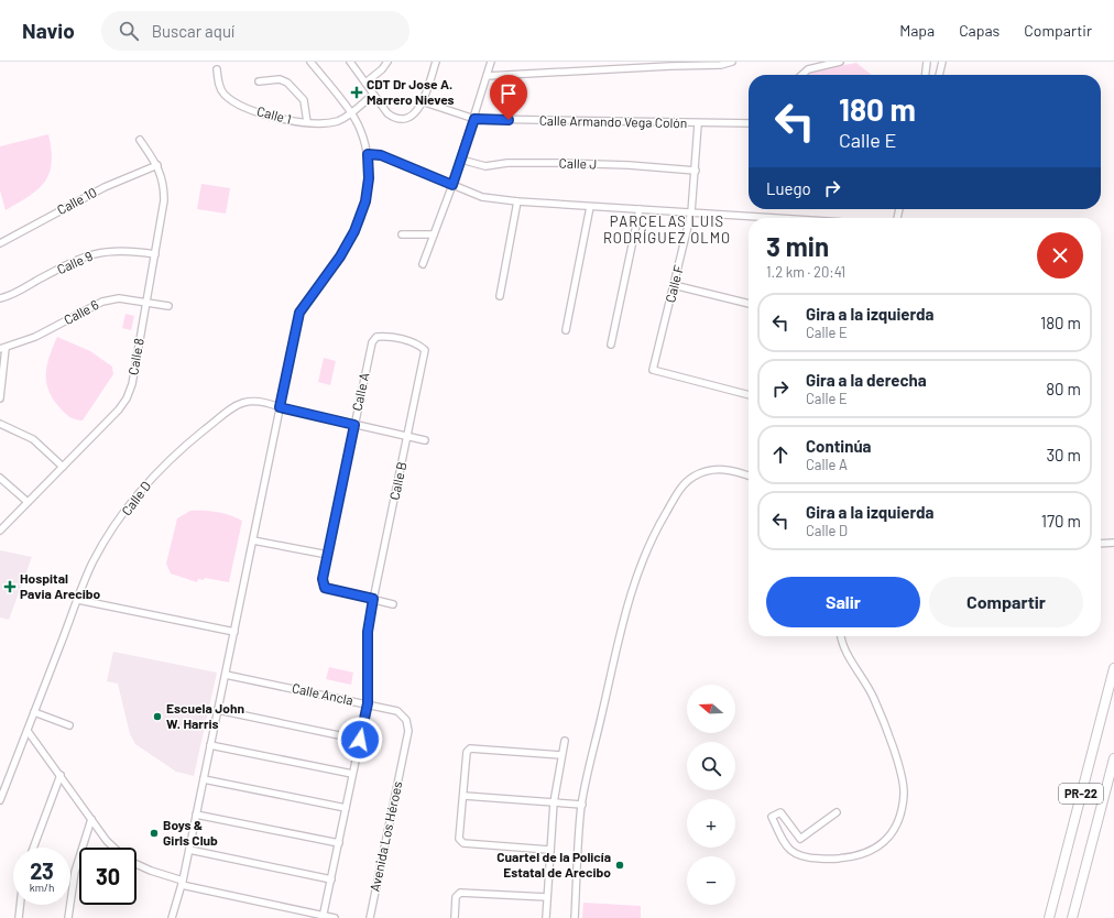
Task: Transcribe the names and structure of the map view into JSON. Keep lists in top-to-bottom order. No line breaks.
{"streets":{"highway":["PR-22"],"street":["Calle 1","Calle Armando Vega Colón","Calle J","Calle 10","Calle 9","Calle F","Calle 6","Calle 8","Calle A","Calle B","Calle D","Calle Ancla","Avenida Los Héroes"]},"crossings":[["Calle Armando Vega Colón","Calle F"],["Calle J","Calle F"],["Calle 10","Calle 8"],["Calle 9","Calle 8"],["Calle 6","Calle 8"],["Calle A","Calle B"],["Calle A","Calle D"],["Calle B","Calle D"],["Calle B","Calle Ancla"],["Calle Ancla","Avenida Los Héroes"]],"districts":["PARCELAS LUIS RODRÍGUEZ OLMO"],"places":{"health":["CDT Dr Jose A. Marrero Nieves","Hospital Pavia Arecibo"],"other":["Escuela John W. Harris","Boys & Girls Club","Cuartel de la Policía Estatal de Arecibo"]},"north":"left","page":{"header":"Navio","search":"Buscar aquí","nav":["Mapa","Capas","Compartir"],"turn":["180 m","Calle E"],"then":"Luego","heading":["3 min","1.2 km · 20:41"],"list":[{"name":"Gira a la izquierda","note":"Calle E","value":"180 m"},{"name":"Gira a la derecha","note":"Calle E","value":"80 m"},{"name":"Continúa","note":"Calle A","value":"30 m"},{"name":"Gira a la izquierda","note":"Calle D","value":"170 m"}],"buttons":["Salir","Compartir"],"map_buttons":["+","−"],"speed":"23 km/h","limit":"30"}}
